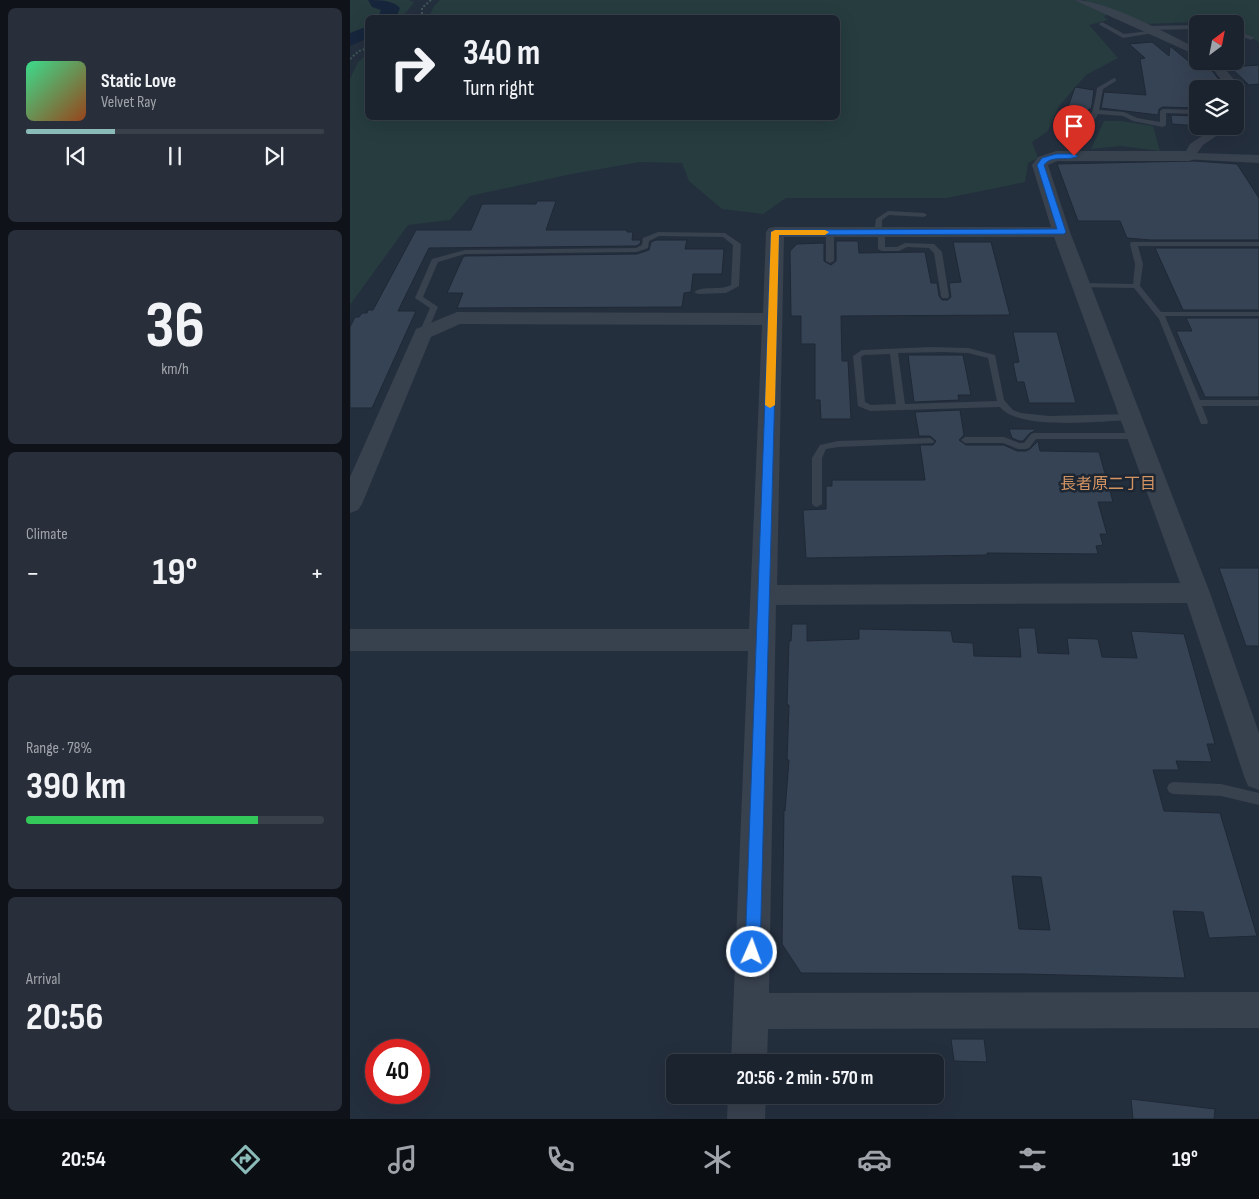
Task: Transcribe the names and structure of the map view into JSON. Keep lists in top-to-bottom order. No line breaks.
{"districts":["長者原二丁目"],"north":"top right","page":{"turn":["340 m","Turn right"],"song":["Static Love","Velvet Ray"],"tile":[["36","km/h"],"Climate",["Range · 78%","390 km"],["Arrival","20:56"]],"heat":["−","19°","+"],"limit":"40","trip":"20:56 · 2 min · 570 m","tabs":["20:54","19°"]}}
